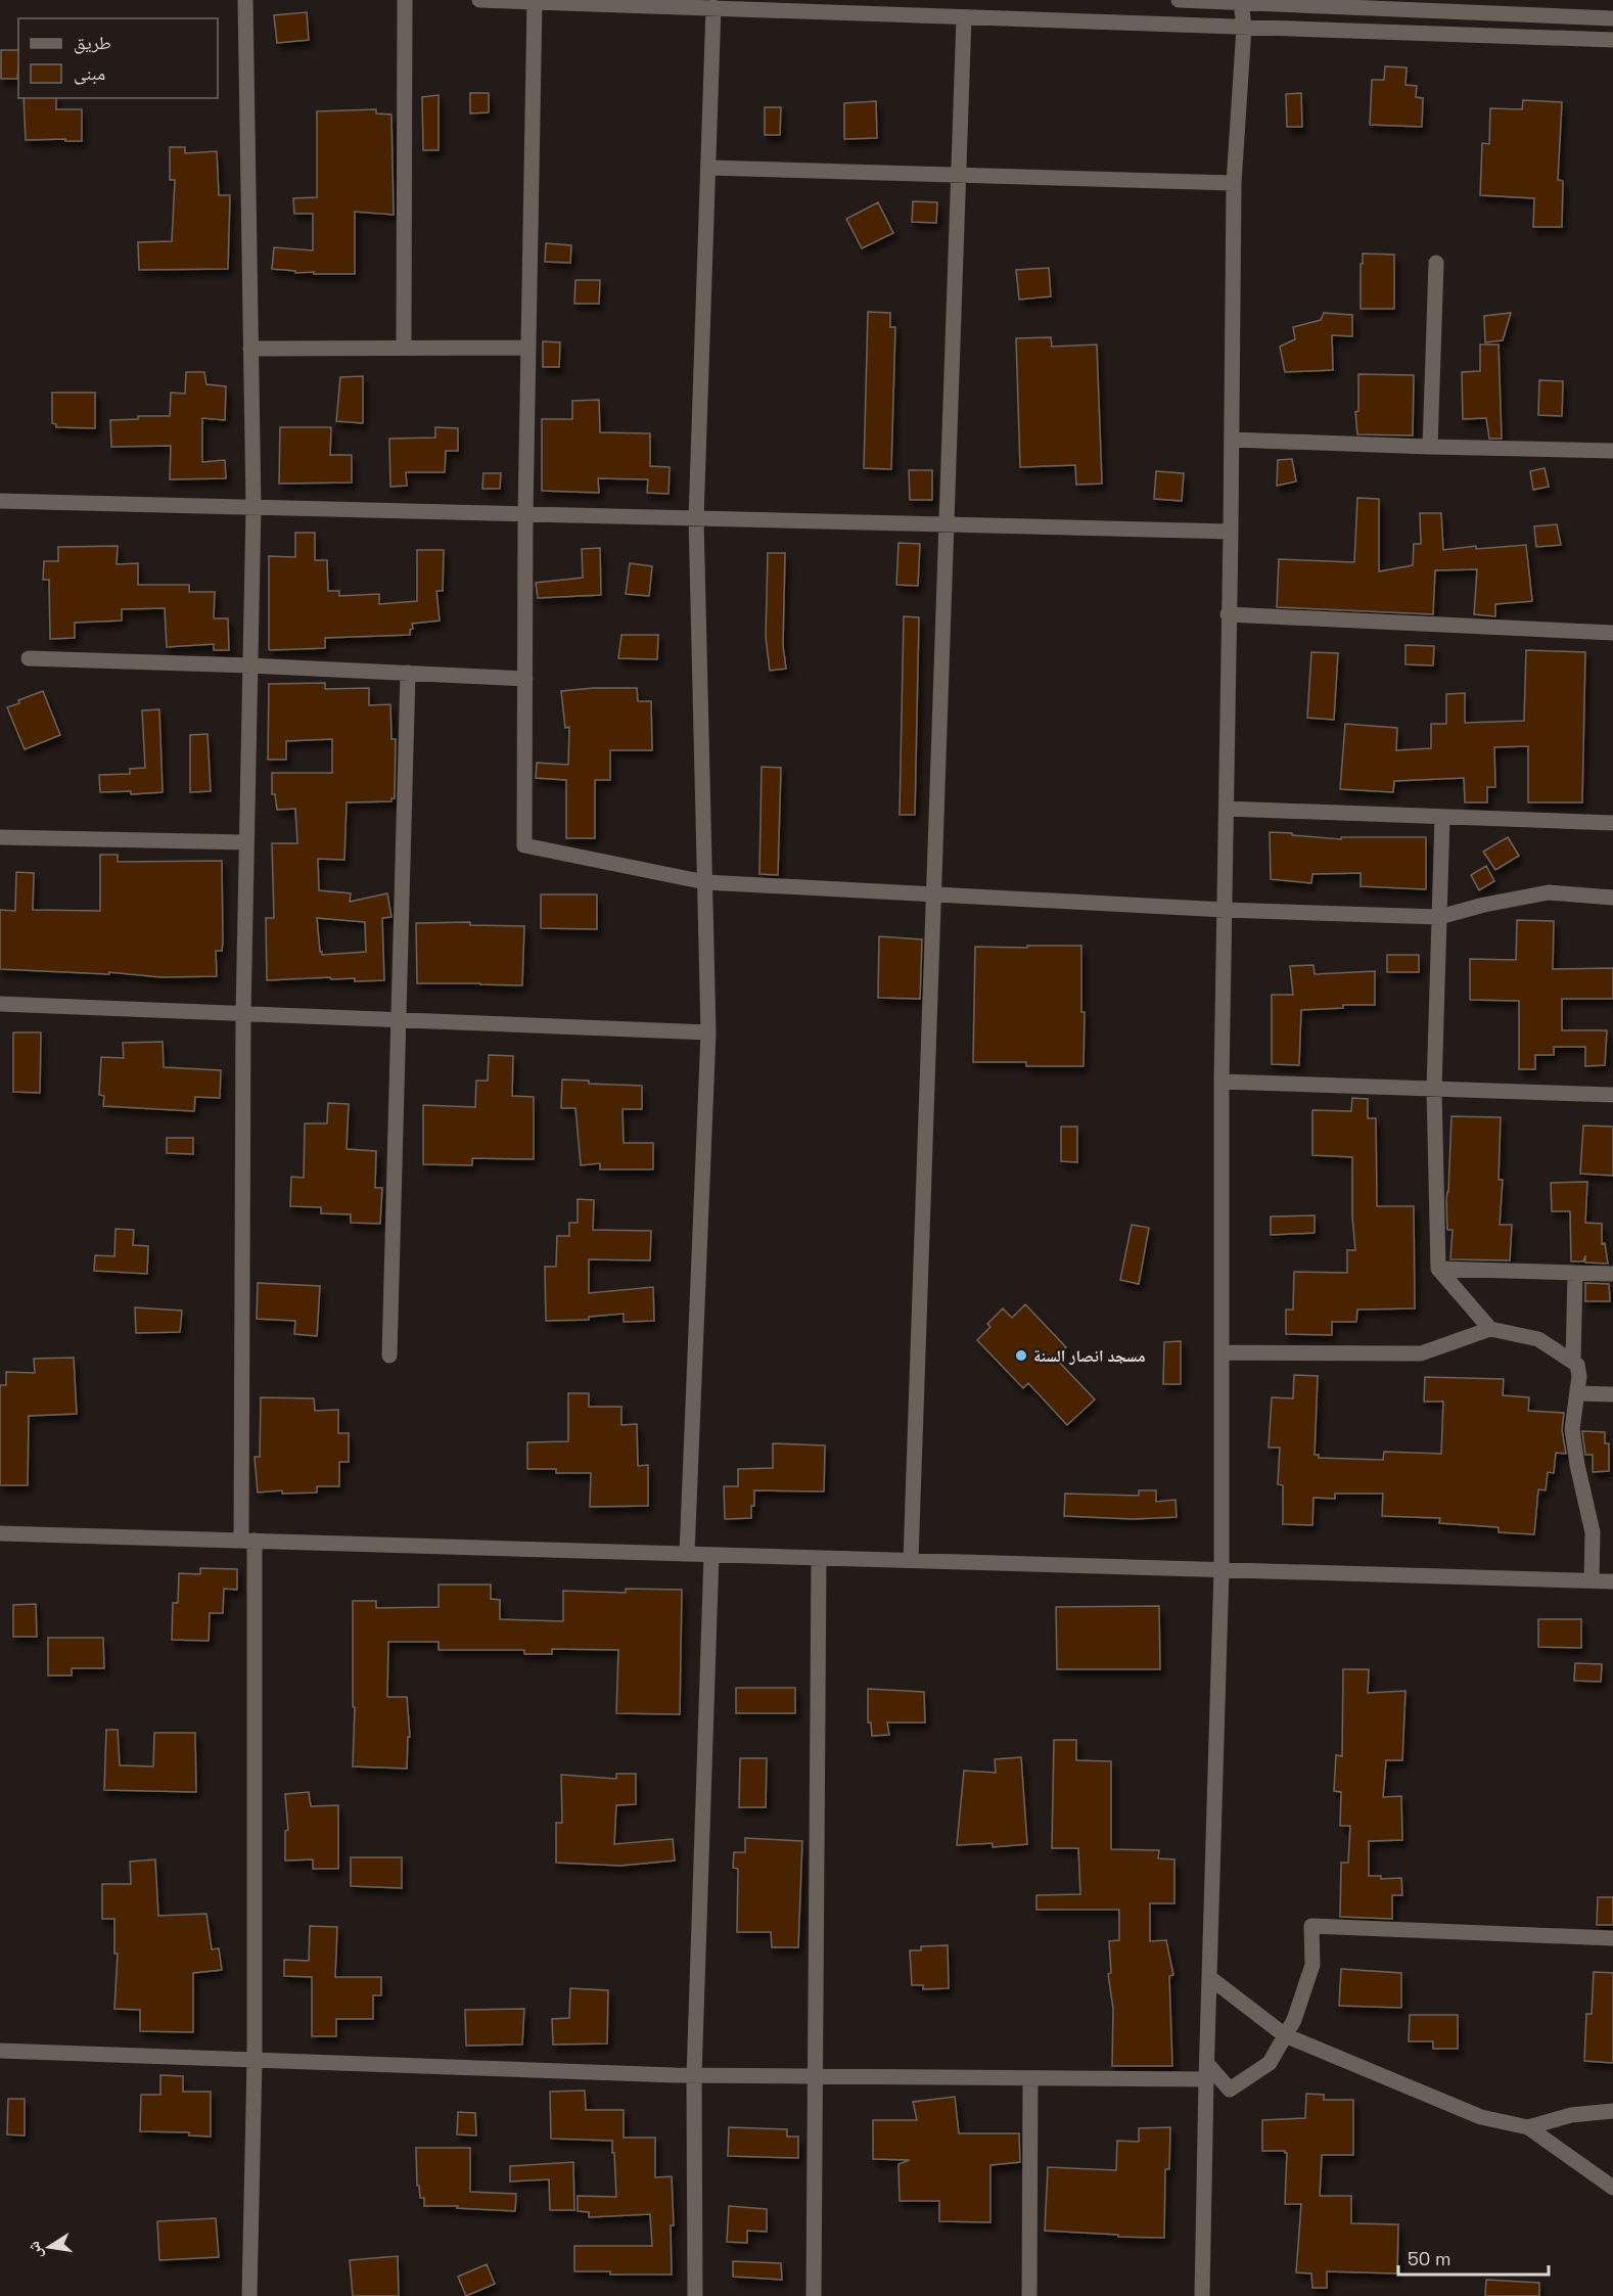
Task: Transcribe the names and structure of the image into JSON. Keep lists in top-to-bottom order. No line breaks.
{"places":["مسجد انصار السنة"],"legend":["طريق","مبنى"],"scale_bar":"50 m","north":"left"}
